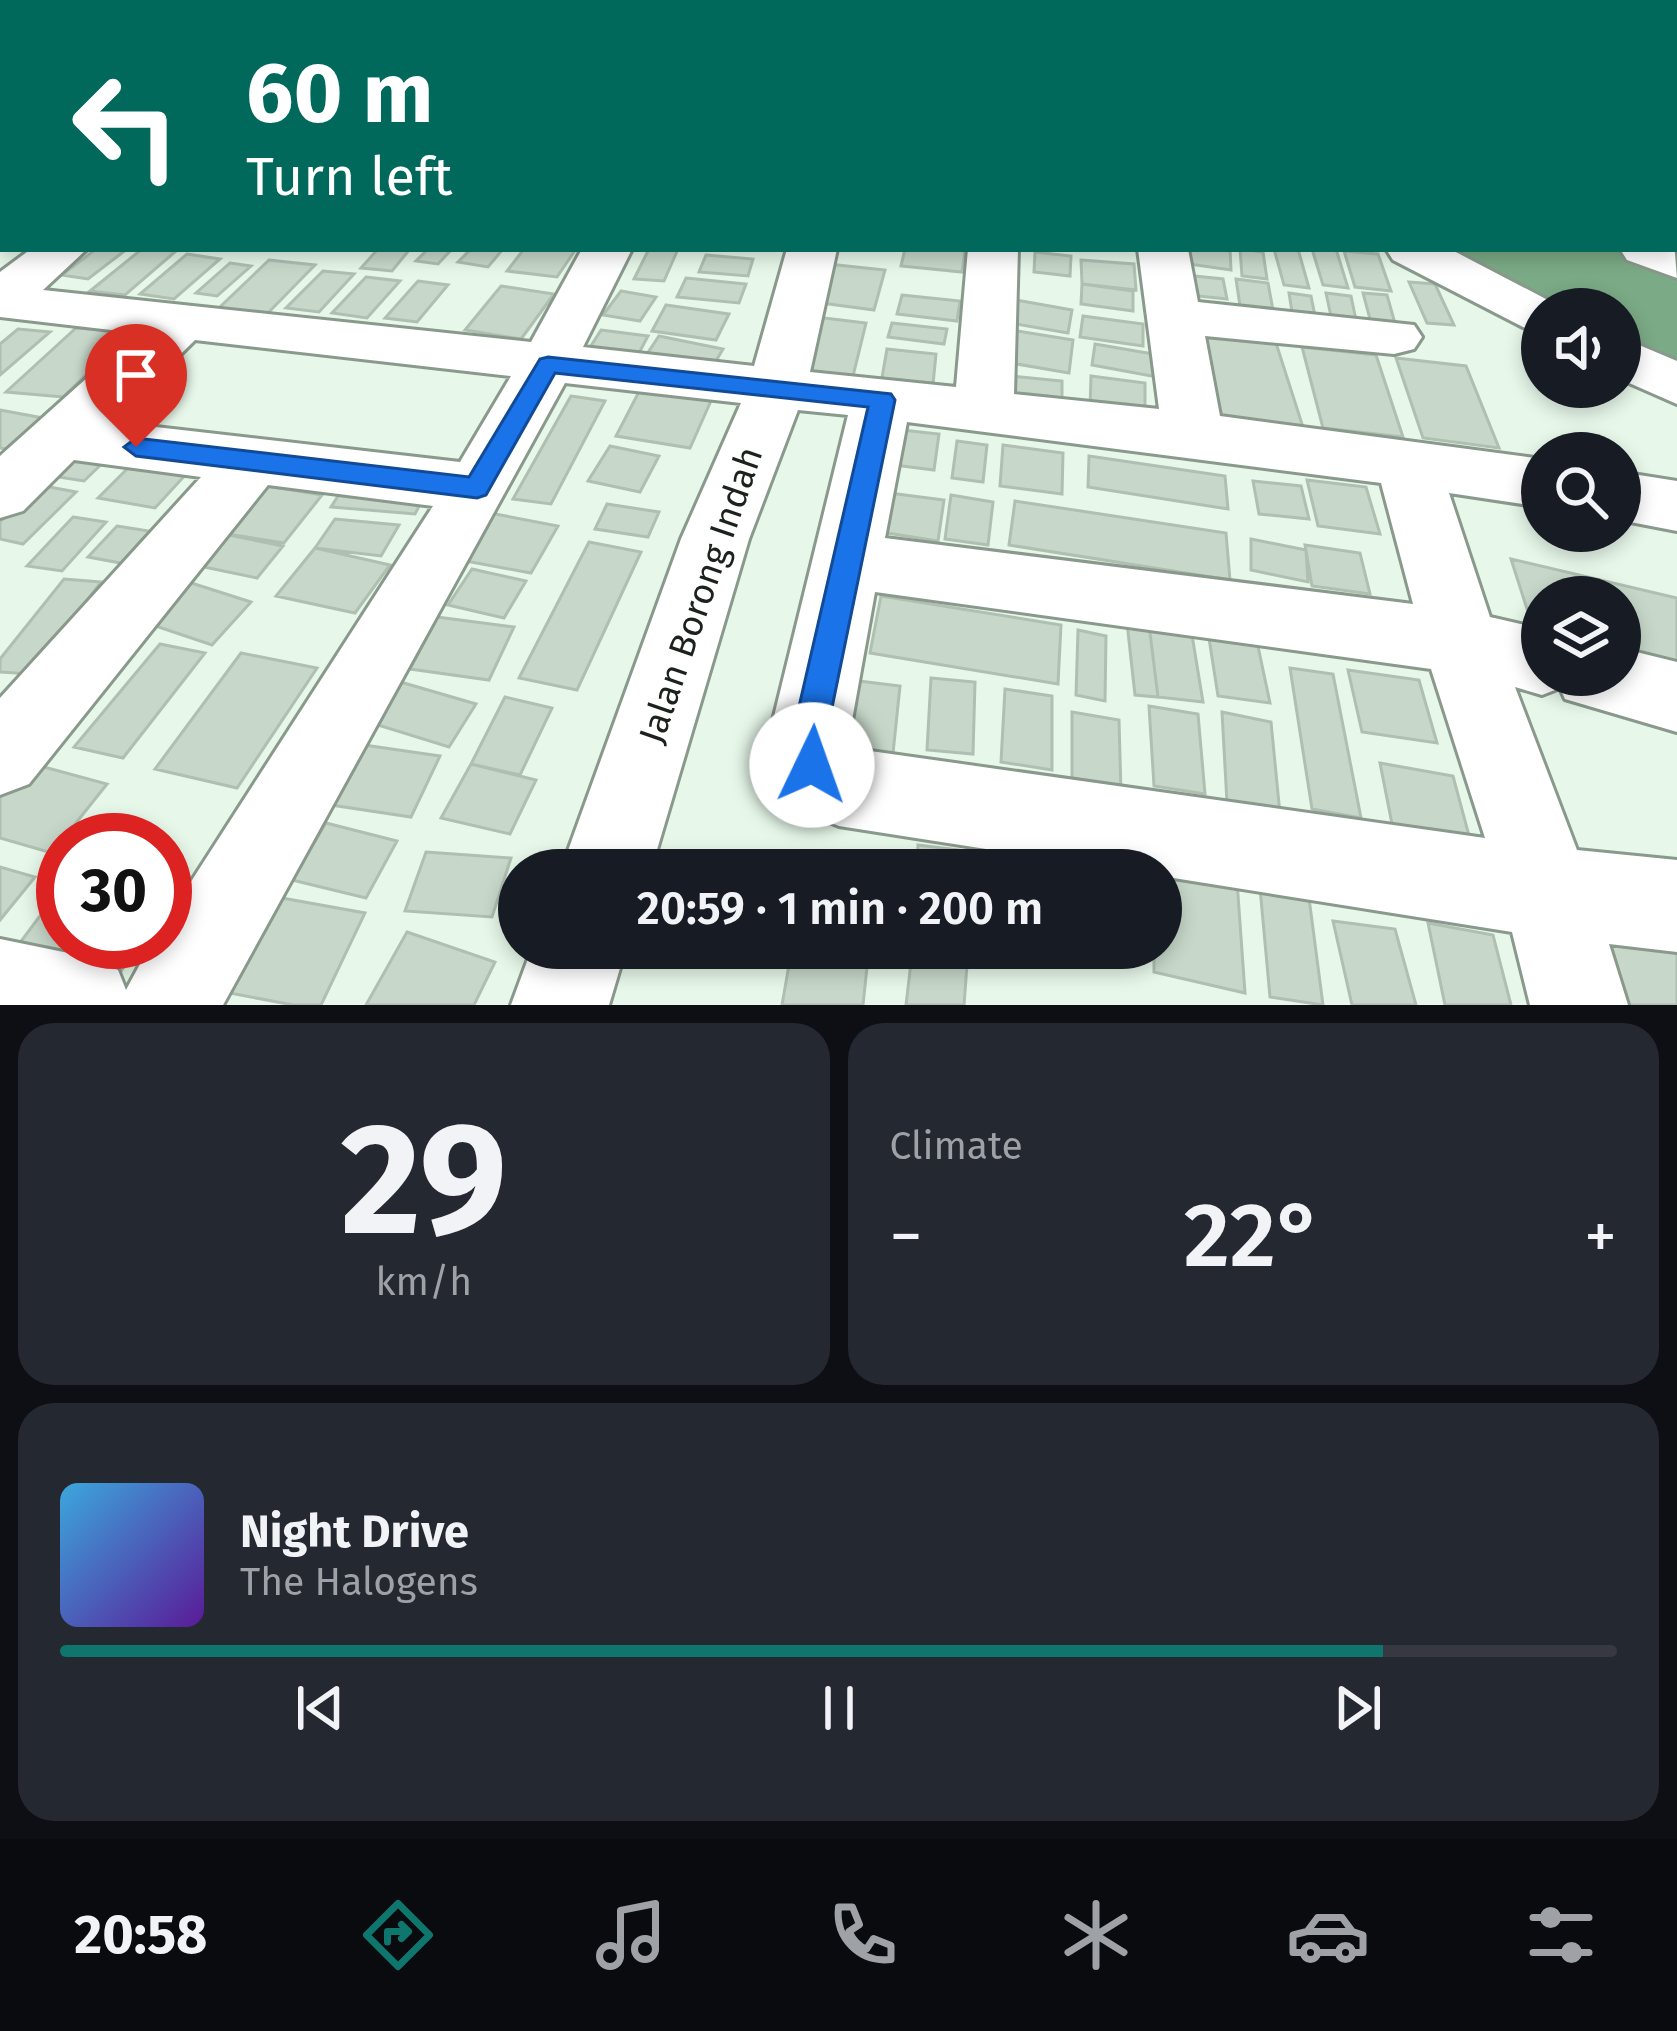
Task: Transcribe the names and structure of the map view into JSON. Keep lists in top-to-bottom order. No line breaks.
{"streets":{"street":["Jalan Borong Indah"]},"page":{"turn":["60 m","Turn left"],"limit":"30","trip":"20:59 · 1 min · 200 m","tile":[["29","km/h"],"Climate"],"heat":["−","22°","+"],"song":["Night Drive","The Halogens"],"tabs":"20:58"}}
